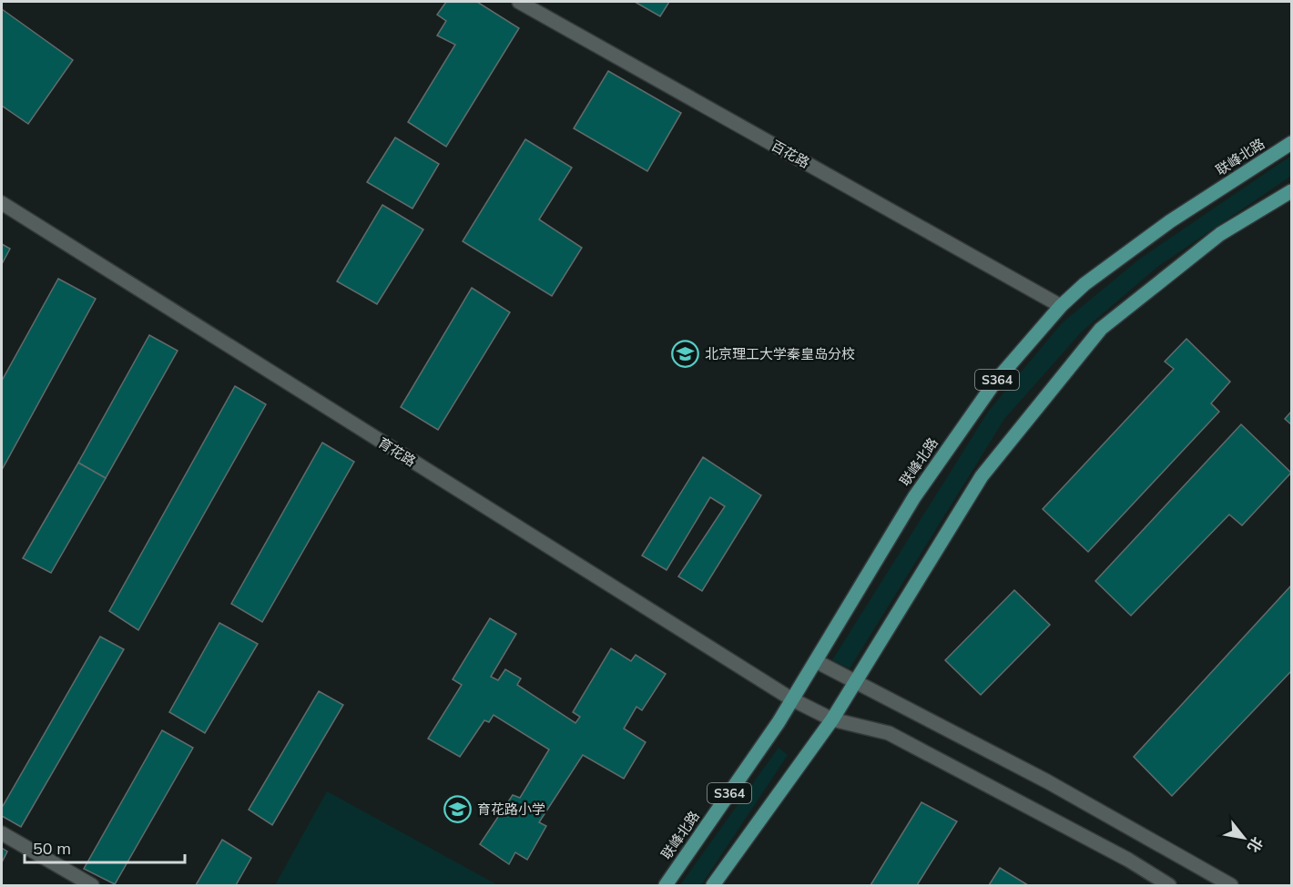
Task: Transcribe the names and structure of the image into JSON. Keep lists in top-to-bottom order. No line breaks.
{"streets":{"main road":["联峰北路","S364"],"street":["百花路","育花路"]},"crossings":[["百花路","联峰北路"],["联峰北路","育花路"],["S364","育花路"]],"places":{"school or university":["北京理工大学秦皇岛分校","育花路小学"]},"scale_bar":"50 m","north":"bottom right"}
